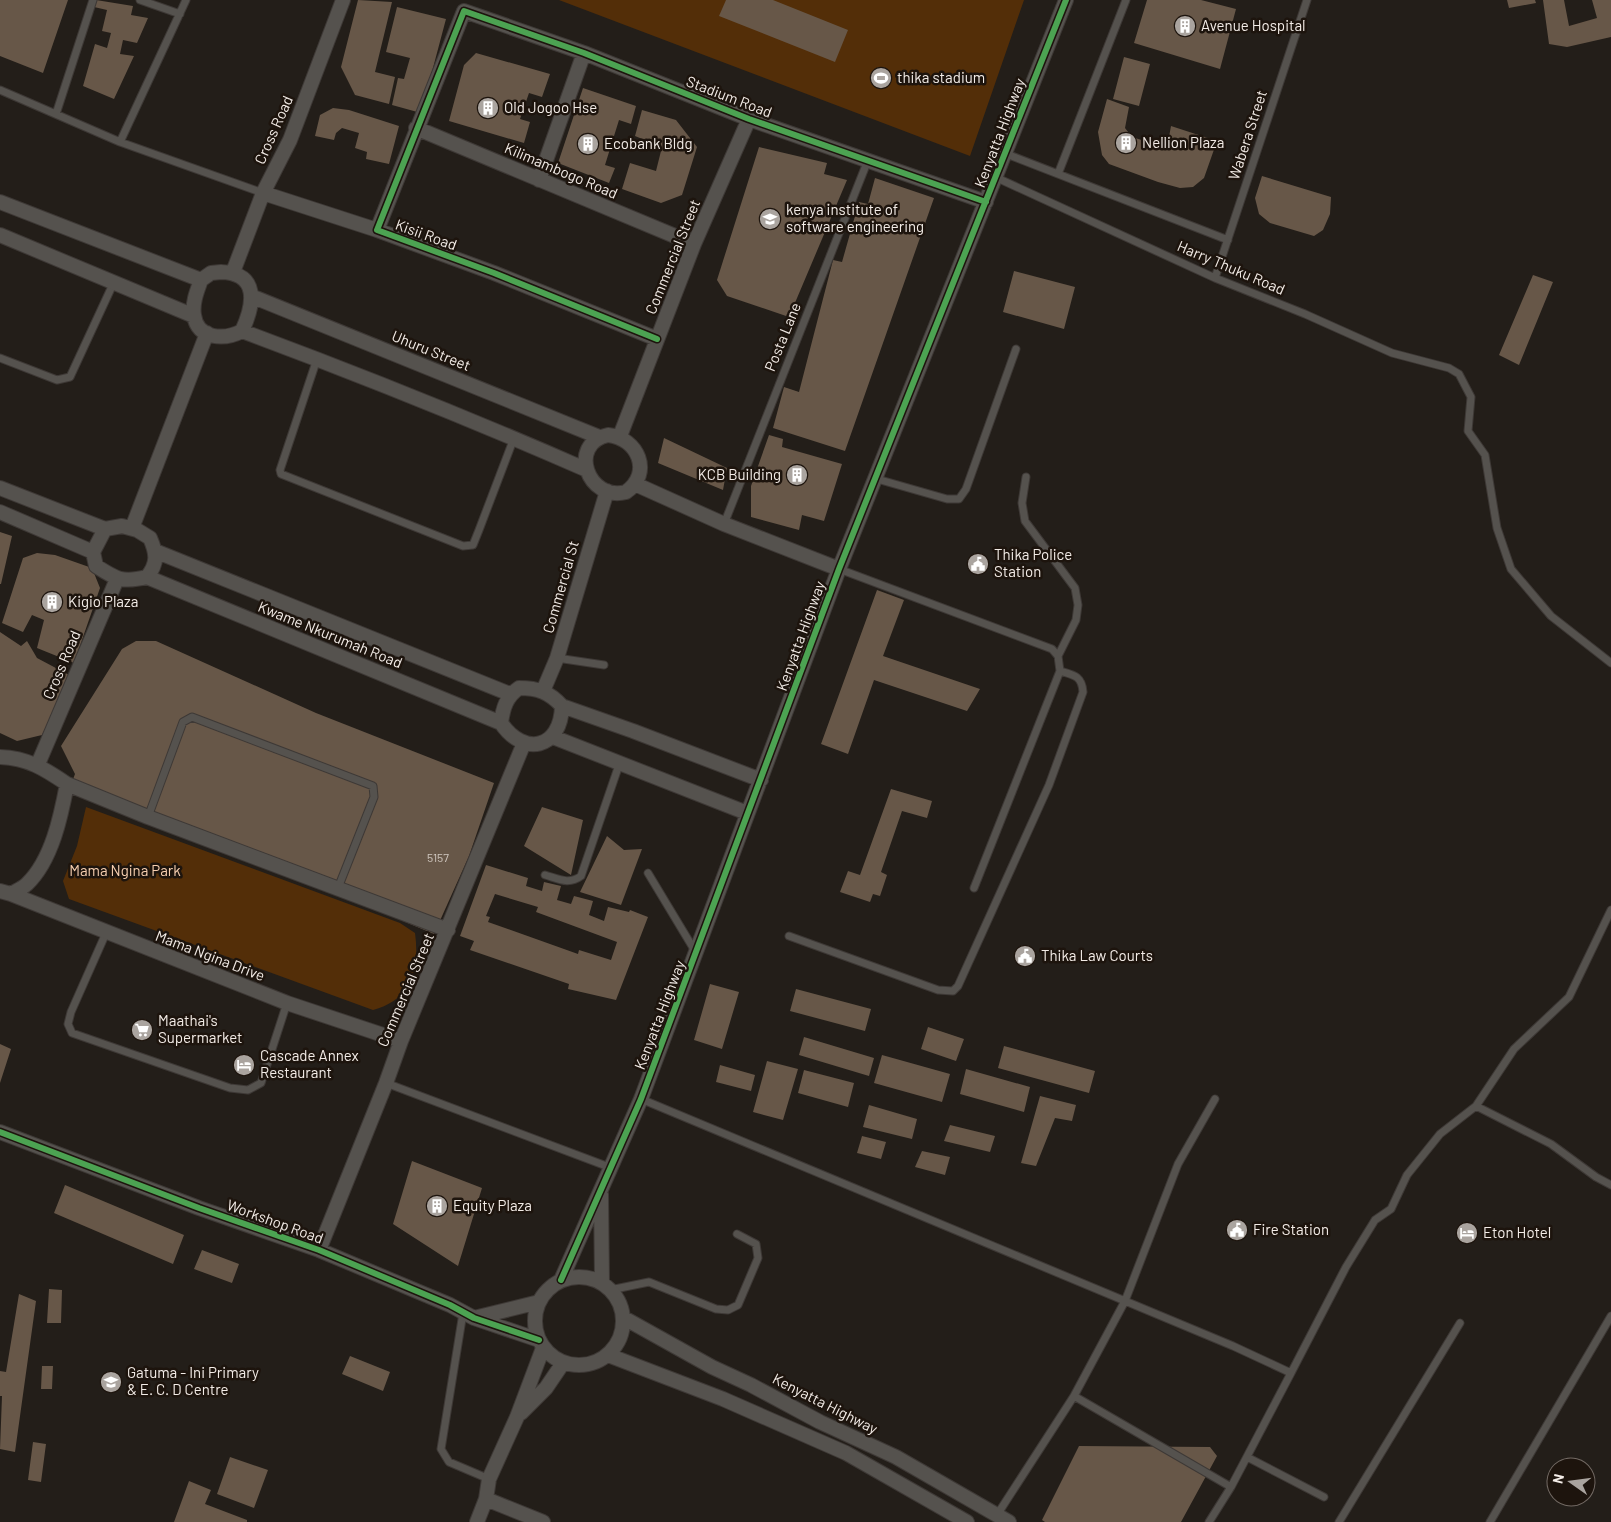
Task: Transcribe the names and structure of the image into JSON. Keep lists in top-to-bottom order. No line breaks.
{"streets":{"street":["Stadium Road","Cross Road","Kenyatta Highway","Kilimambogo Road","Kisii Road","Commercial Street","Uhuru Street","Commercial St","Kwame Nkurumah Road","Mama Ngina Drive","Workshop Road"],"lane":["Wabera Street","Harry Thuku Road","Posta Lane"]},"crossings":[["Stadium Road","Kenyatta Highway"],["Stadium Road","Kisii Road"],["Stadium Road","Commercial Street"],["Stadium Road","Posta Lane"],["Cross Road","Uhuru Street"],["Cross Road","Kwame Nkurumah Road"],["Kenyatta Highway","Harry Thuku Road"],["Kenyatta Highway","Workshop Road"],["Wabera Street","Harry Thuku Road"],["Kilimambogo Road","Kisii Road"],["Kilimambogo Road","Commercial Street"],["Kisii Road","Commercial Street"],["Commercial Street","Uhuru Street"],["Commercial Street","Commercial St"],["Commercial Street","Kwame Nkurumah Road"],["Commercial Street","Mama Ngina Drive"],["Commercial Street","Workshop Road"],["Uhuru Street","Commercial St"],["Commercial St","Kwame Nkurumah Road"]],"parks":["Mama Ngina Park"],"places":{"building":["Avenue Hospital","Old Jogoo Hse","Nellion Plaza","Ecobank Bldg","KCB Building","Kigio Plaza","Equity Plaza"],"sports":["thika stadium"],"school or university":["kenya institute of software engineering","Gatuma - Ini Primary & E. C. D Centre"],"public building":["Thika Police Station","Thika Law Courts","Fire Station"],"supermarket":["Maathai's Supermarket"],"hotel":["Cascade Annex Restaurant","Eton Hotel"]},"house_numbers":["5157"],"north":"left"}
